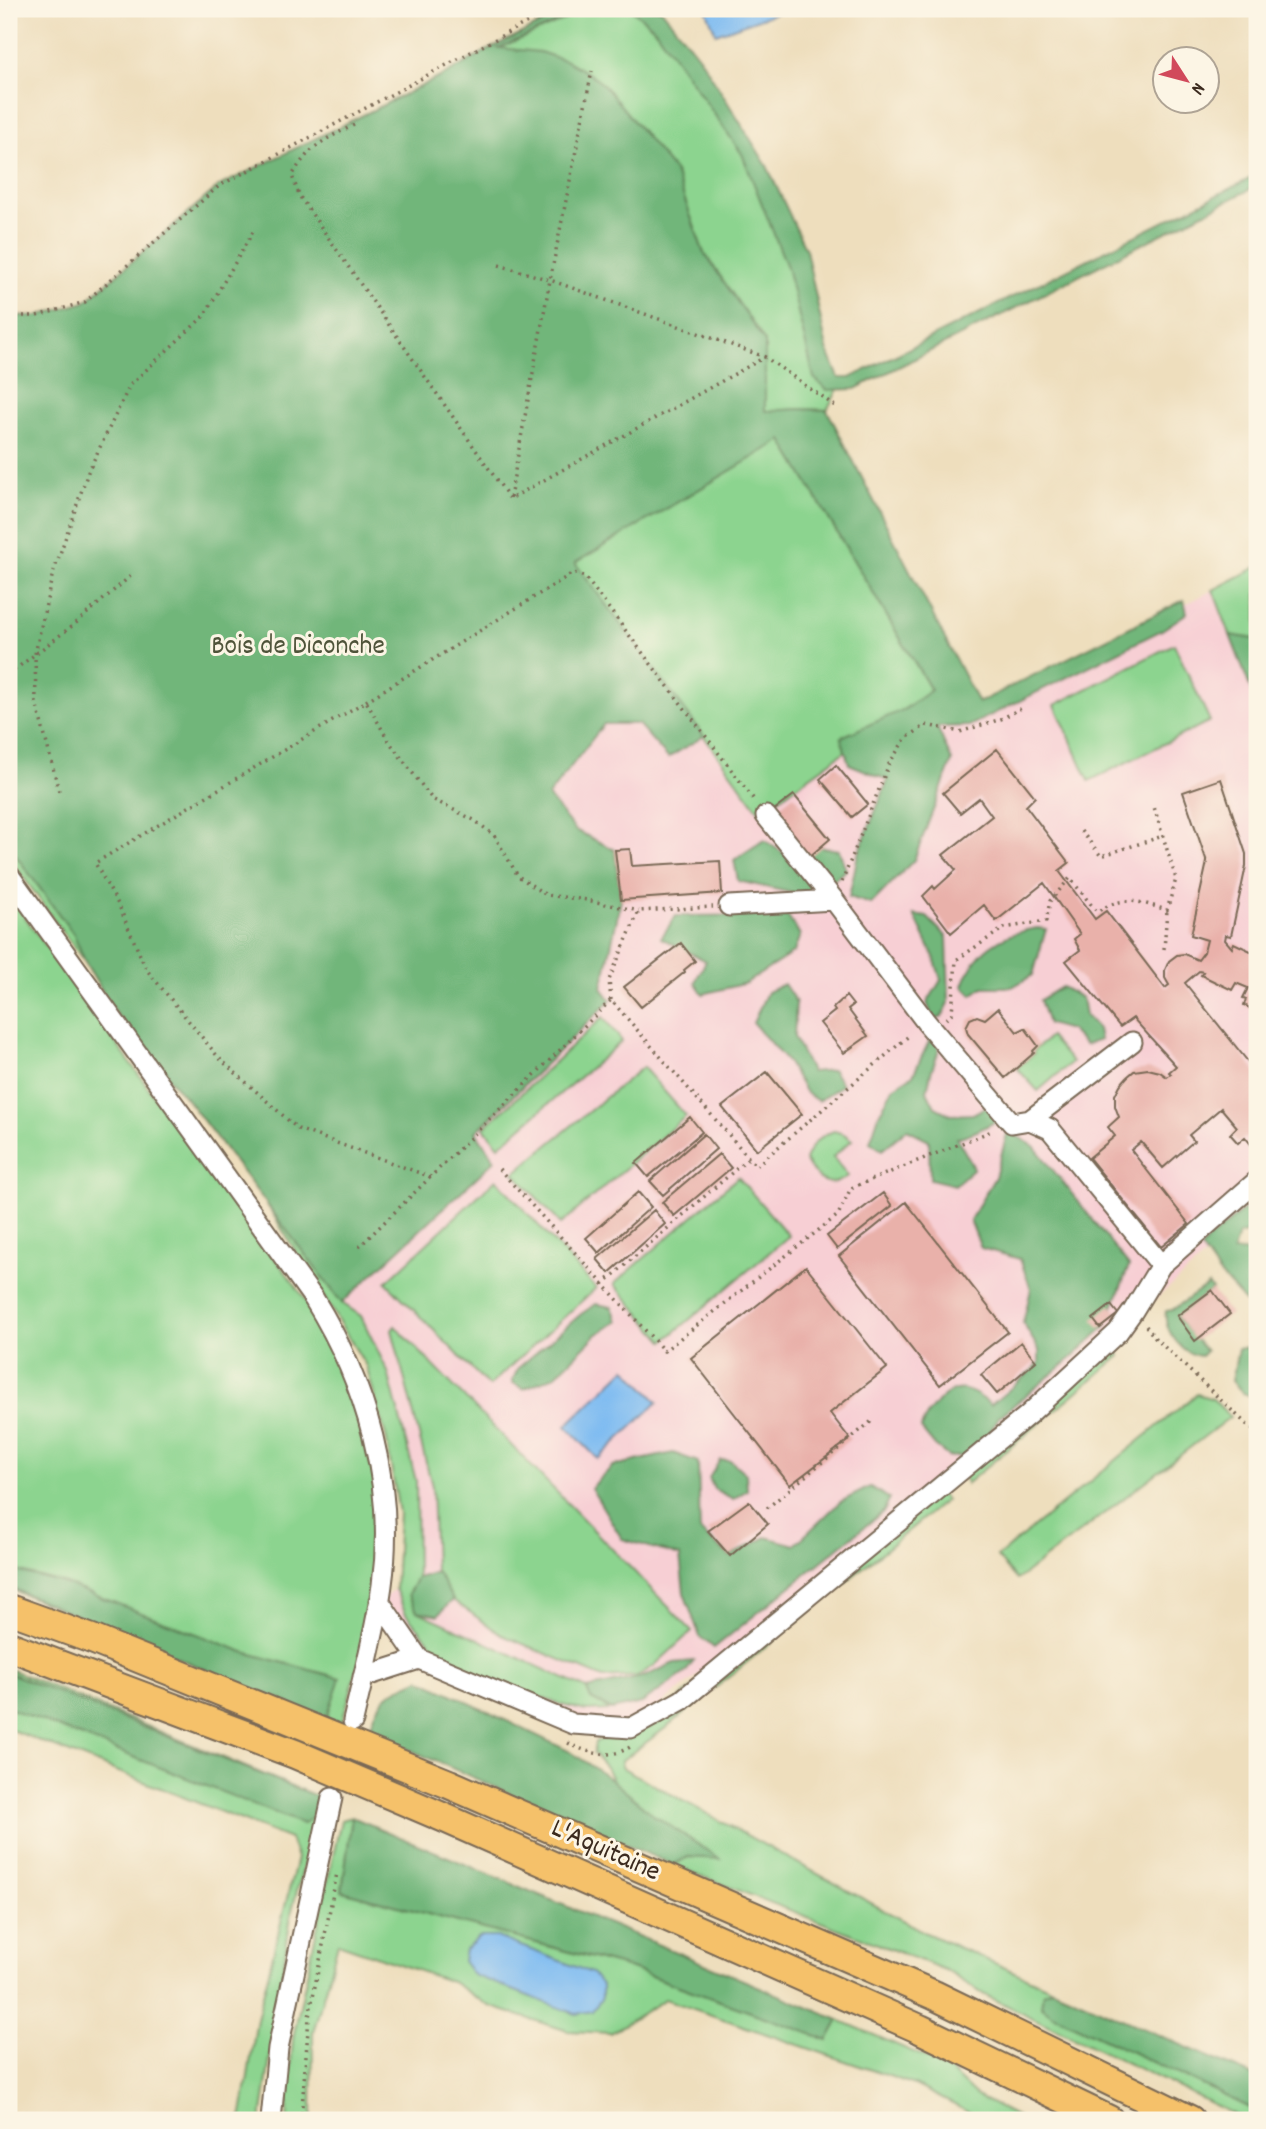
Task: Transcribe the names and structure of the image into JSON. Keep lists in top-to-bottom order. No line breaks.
{"streets":{"highway":["L'Aquitaine"]},"parks":["Bois de Diconche"],"north":"bottom right"}
